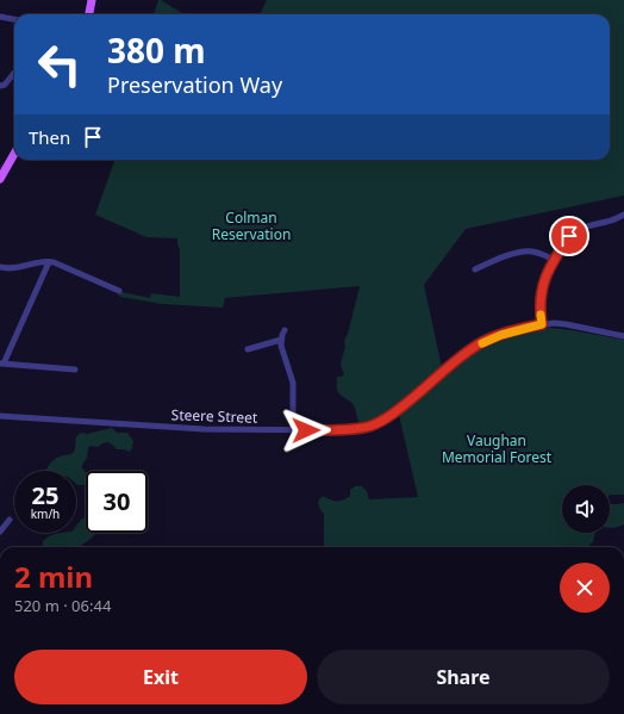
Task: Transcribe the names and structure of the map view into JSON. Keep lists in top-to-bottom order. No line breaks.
{"streets":{"street":["Steere Street"]},"parks":["Colman Reservation","Vaughan Memorial Forest"],"page":{"turn":["380 m","Preservation Way"],"then":"Then","speed":"25 km/h","limit":"30","heading":["2 min","520 m · 06:44"],"buttons":["Exit","Share"]}}
